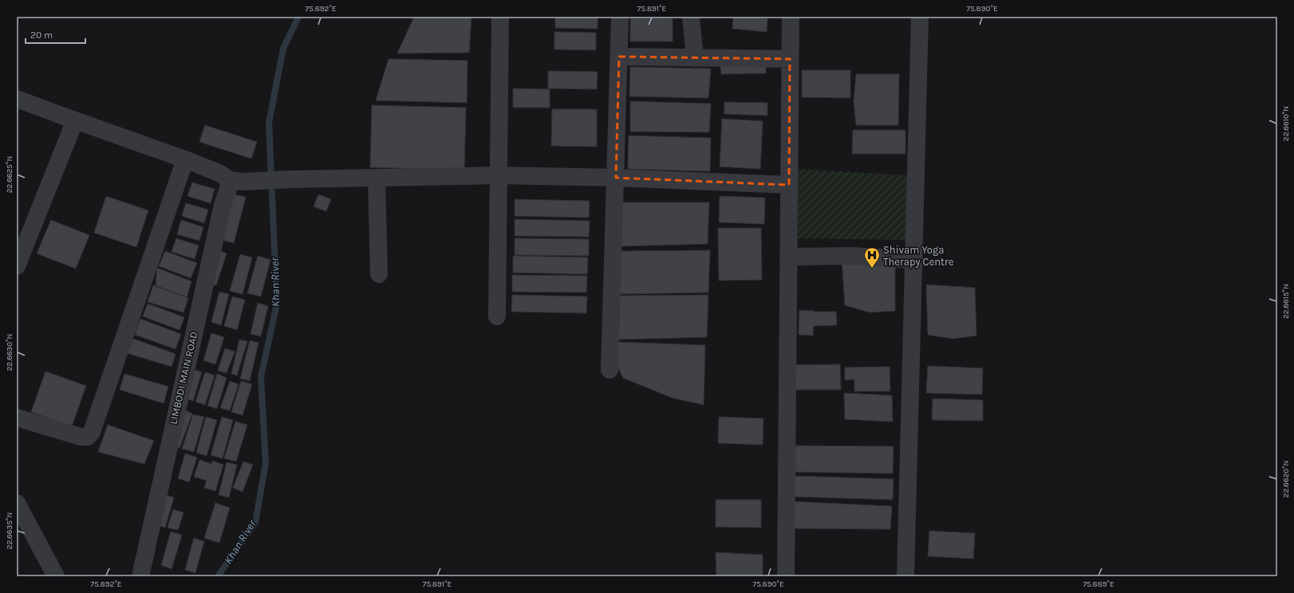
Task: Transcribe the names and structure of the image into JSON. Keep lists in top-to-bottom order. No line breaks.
{"streets":{"street":["LIMBODI MAIN ROAD"]},"water":["Khan River"],"places":{"hospital":["Shivam Yoga Therapy Centre"]},"scale_bar":"20 m","coordinates":["75.892°E","75.891°E","75.890°E","22.6610°N","22.6625°N","22.6615°N","22.6630°N","22.6620°N","22.6635°N","75.889°E"]}
